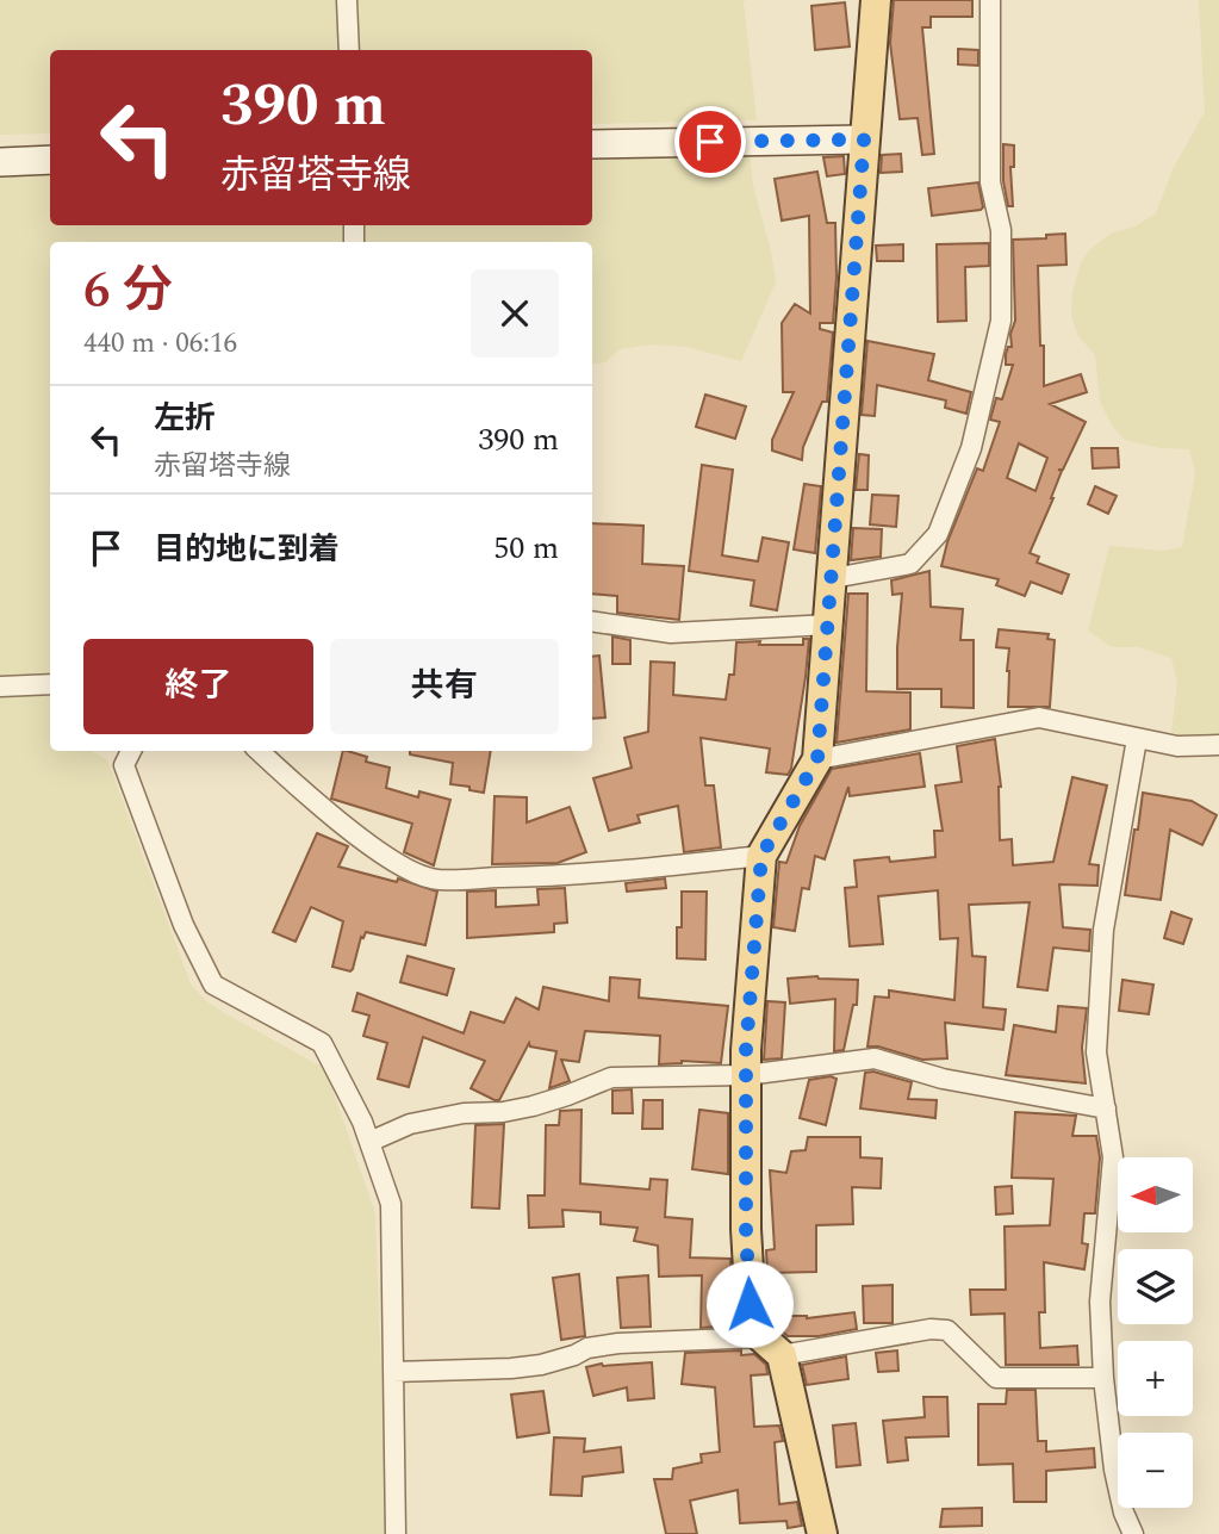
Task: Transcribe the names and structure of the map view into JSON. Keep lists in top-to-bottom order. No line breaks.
{"north":"left","page":{"turn":["390 m","赤留塔寺線"],"heading":["6 分","440 m · 06:16"],"list":[{"name":"左折","note":"赤留塔寺線","value":"390 m"},{"name":"目的地に到着","value":"50 m"}],"buttons":["終了","共有"],"map_buttons":["+","−"]}}
